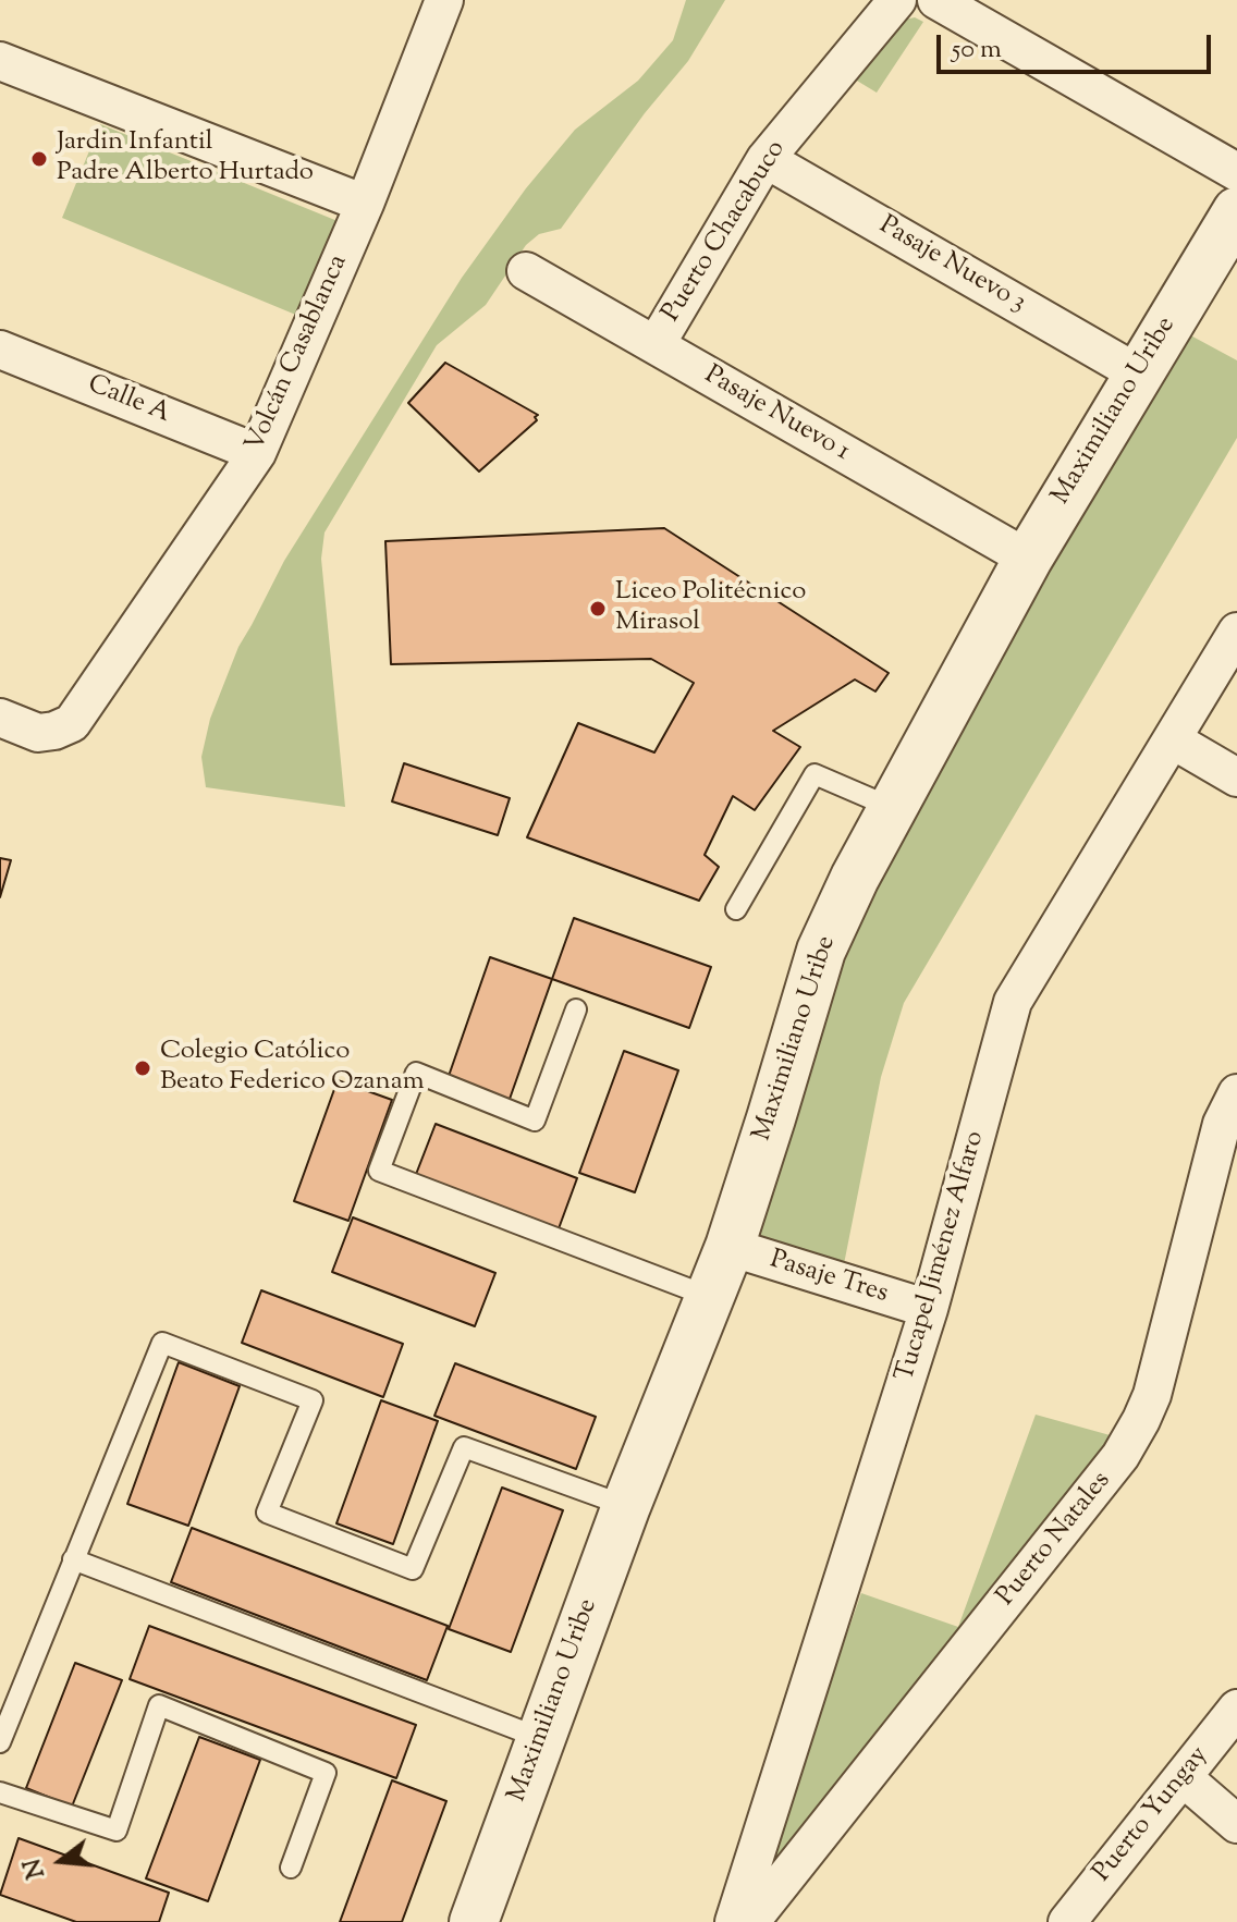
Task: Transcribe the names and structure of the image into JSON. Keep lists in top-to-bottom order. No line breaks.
{"streets":{"street":["Puerto Chacabuco","Pasaje Nuevo 3","Volcán Casablanca","Calle A","Maximiliano Uribe","Pasaje Nuevo 1","Tucapel Jiménez Alfaro","Pasaje Tres","Puerto Natales","Puerto Yungay"]},"crossings":[["Puerto Chacabuco","Pasaje Nuevo 3"],["Puerto Chacabuco","Pasaje Nuevo 1"],["Pasaje Nuevo 3","Maximiliano Uribe"],["Volcán Casablanca","Calle A"],["Maximiliano Uribe","Pasaje Nuevo 1"],["Maximiliano Uribe","Pasaje Tres"],["Tucapel Jiménez Alfaro","Pasaje Tres"]],"places":["Jardin Infantil Padre Alberto Hurtado","Liceo Politécnico Mirasol","Colegio Católico Beato Federico Ozanam"],"scale_bar":"50 m","north":"left"}
